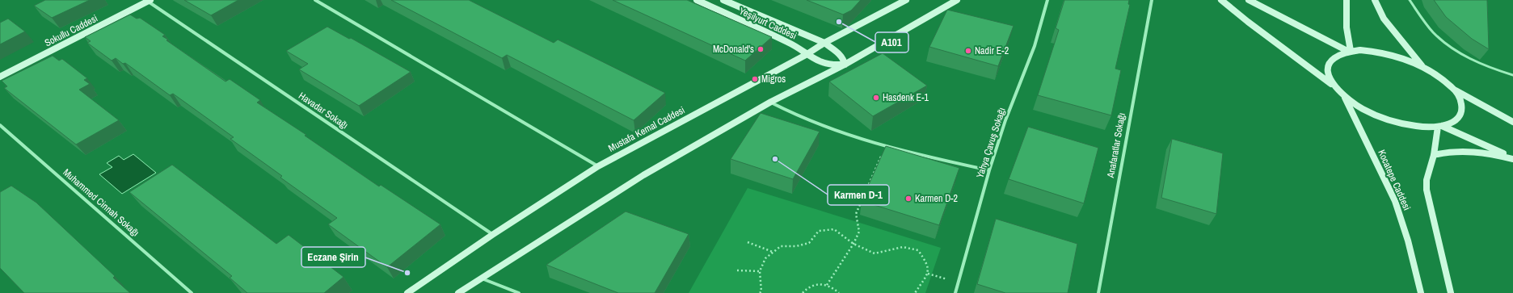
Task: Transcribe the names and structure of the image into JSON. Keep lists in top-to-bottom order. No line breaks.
{"streets":{"main road":["Yeşilyurt Caddesi","Sokullu Caddesi","Mustafa Kemal Caddesi","Kocatepe Caddesi"],"street":["Havadar Sokağı","Yahya Çavuş Sokağı","Anafaratlar Sokağı","Muhammed Cinnah Sokağı"]},"crossings":[["Yeşilyurt Caddesi","Mustafa Kemal Caddesi"],["Sokullu Caddesi","Havadar Sokağı"],["Havadar Sokağı","Mustafa Kemal Caddesi"]],"places":["A101","McDonald's","Nadir E-2","Migros","Hasdenk E-1","Karmen D-1","Karmen D-2","Eczane Şirin"]}
